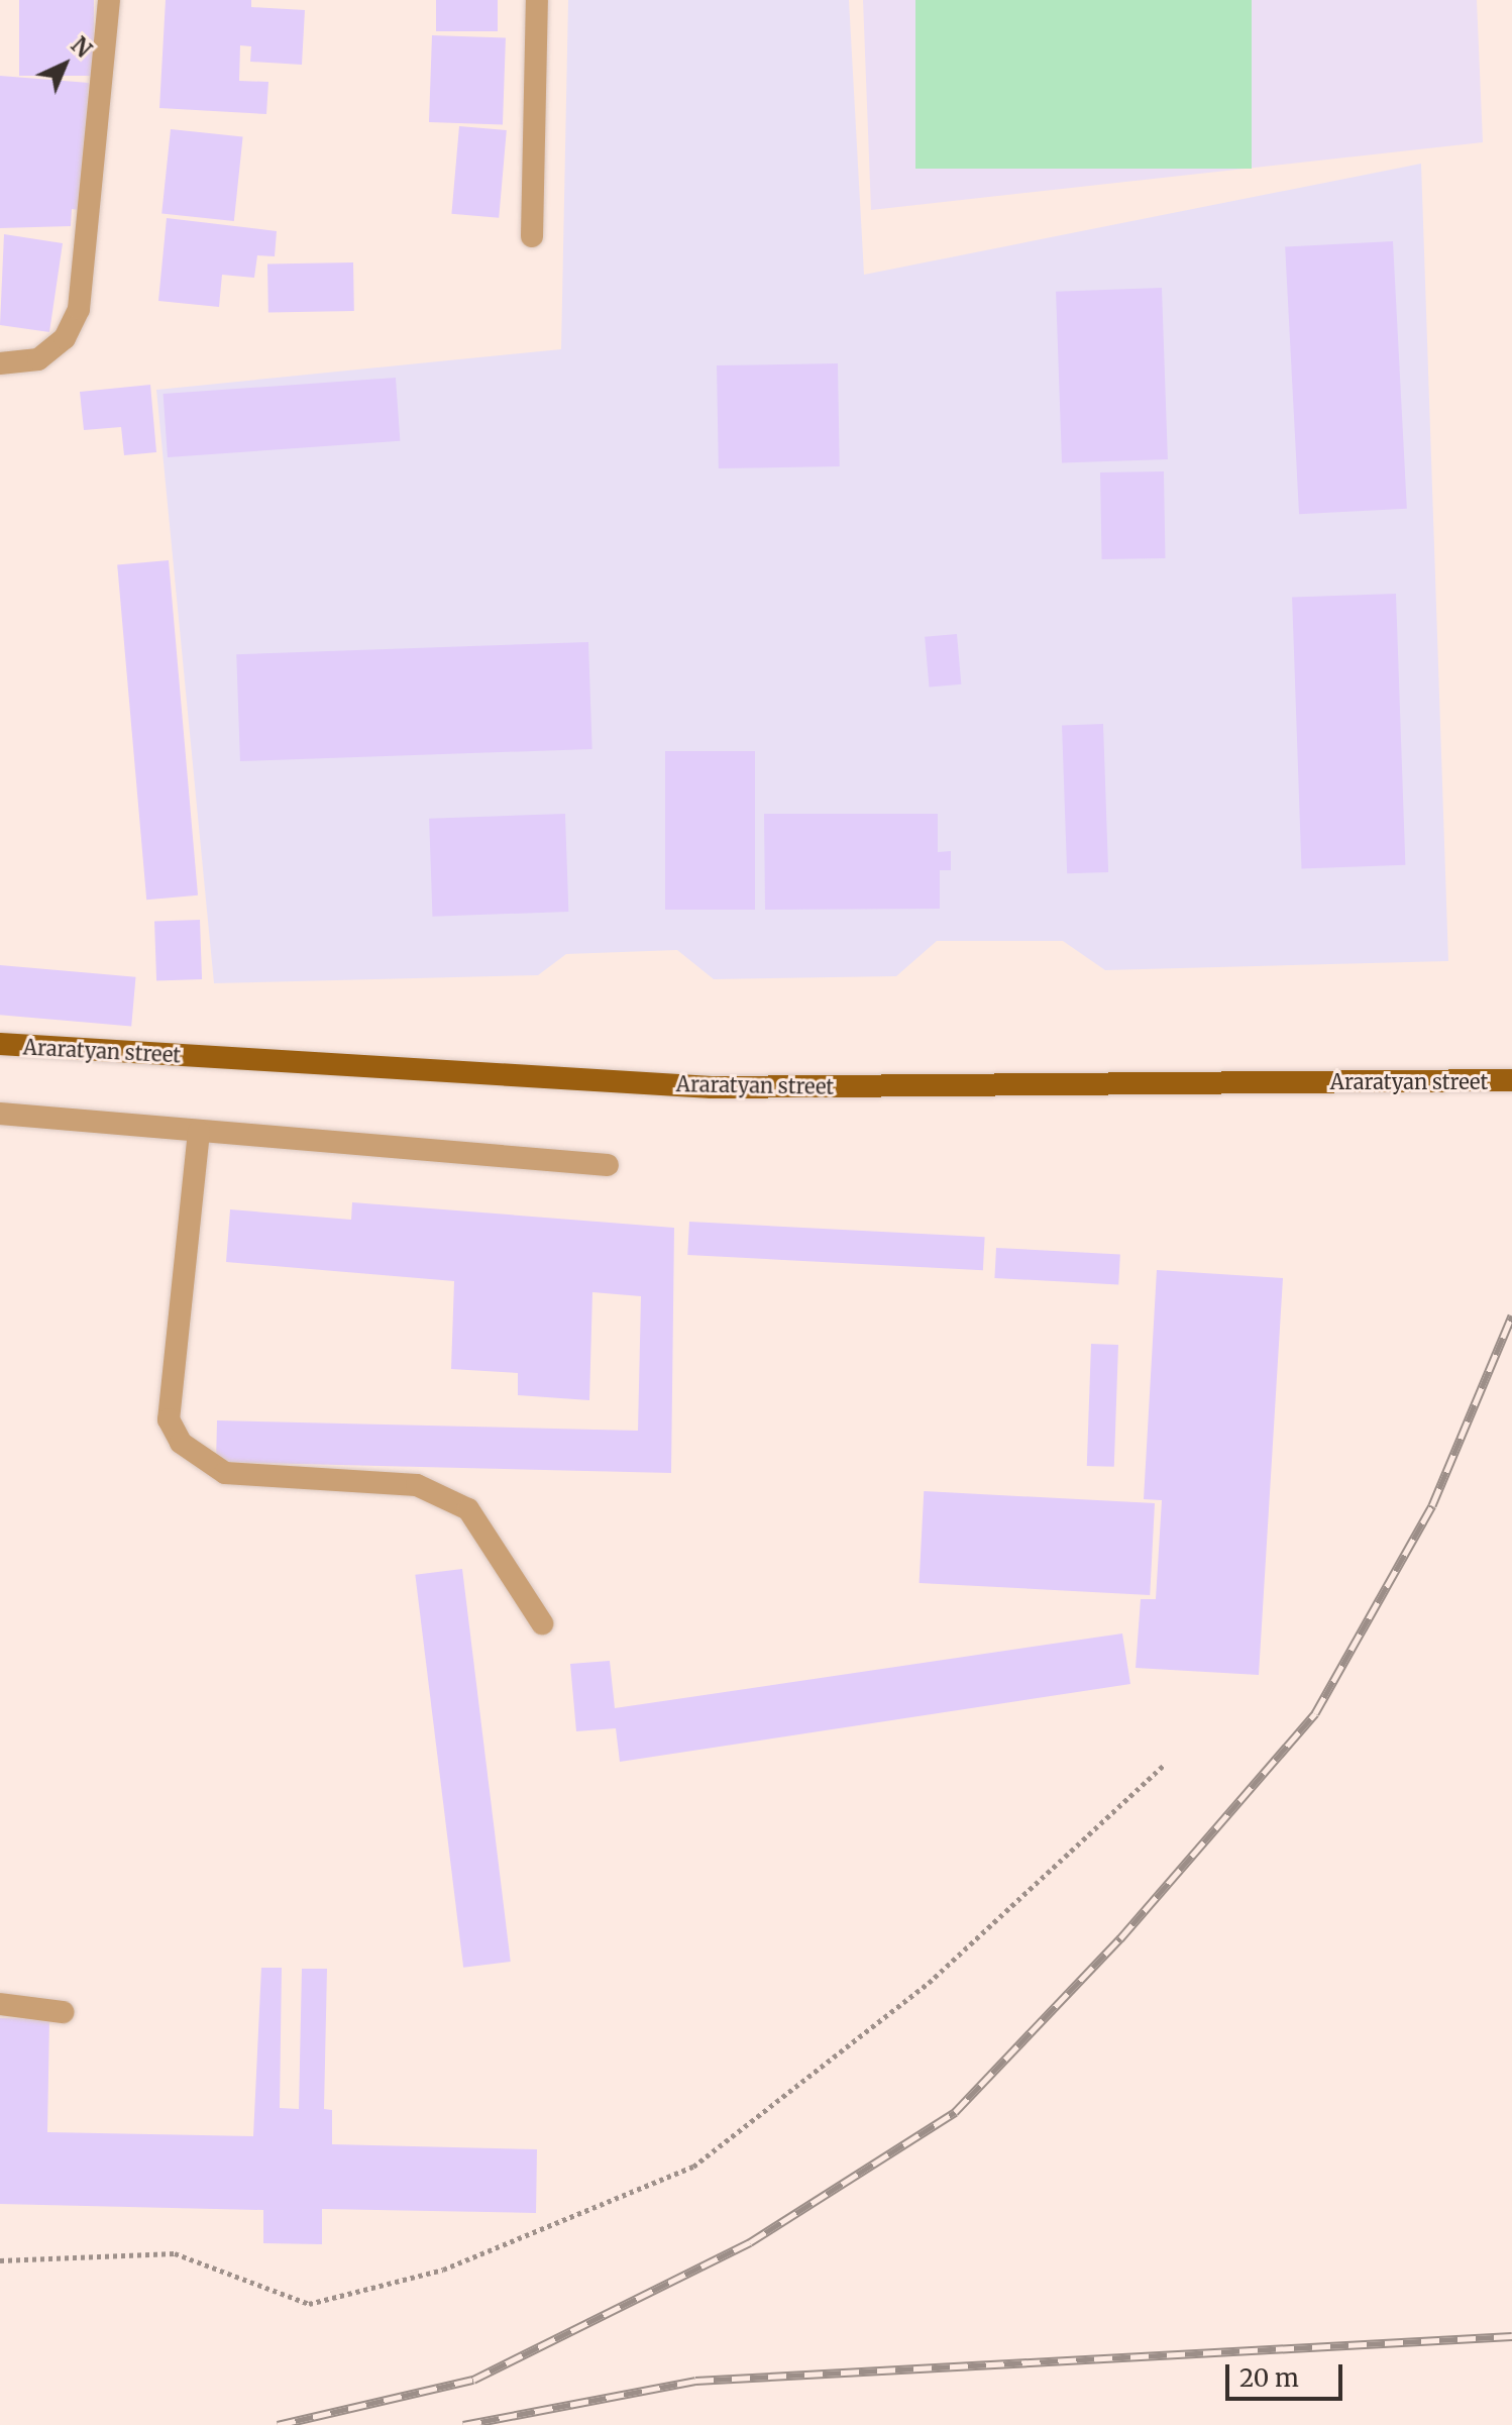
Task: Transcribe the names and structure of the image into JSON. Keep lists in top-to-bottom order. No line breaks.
{"streets":{"main road":["Araratyan street"]},"scale_bar":"20 m","north":"top right"}
